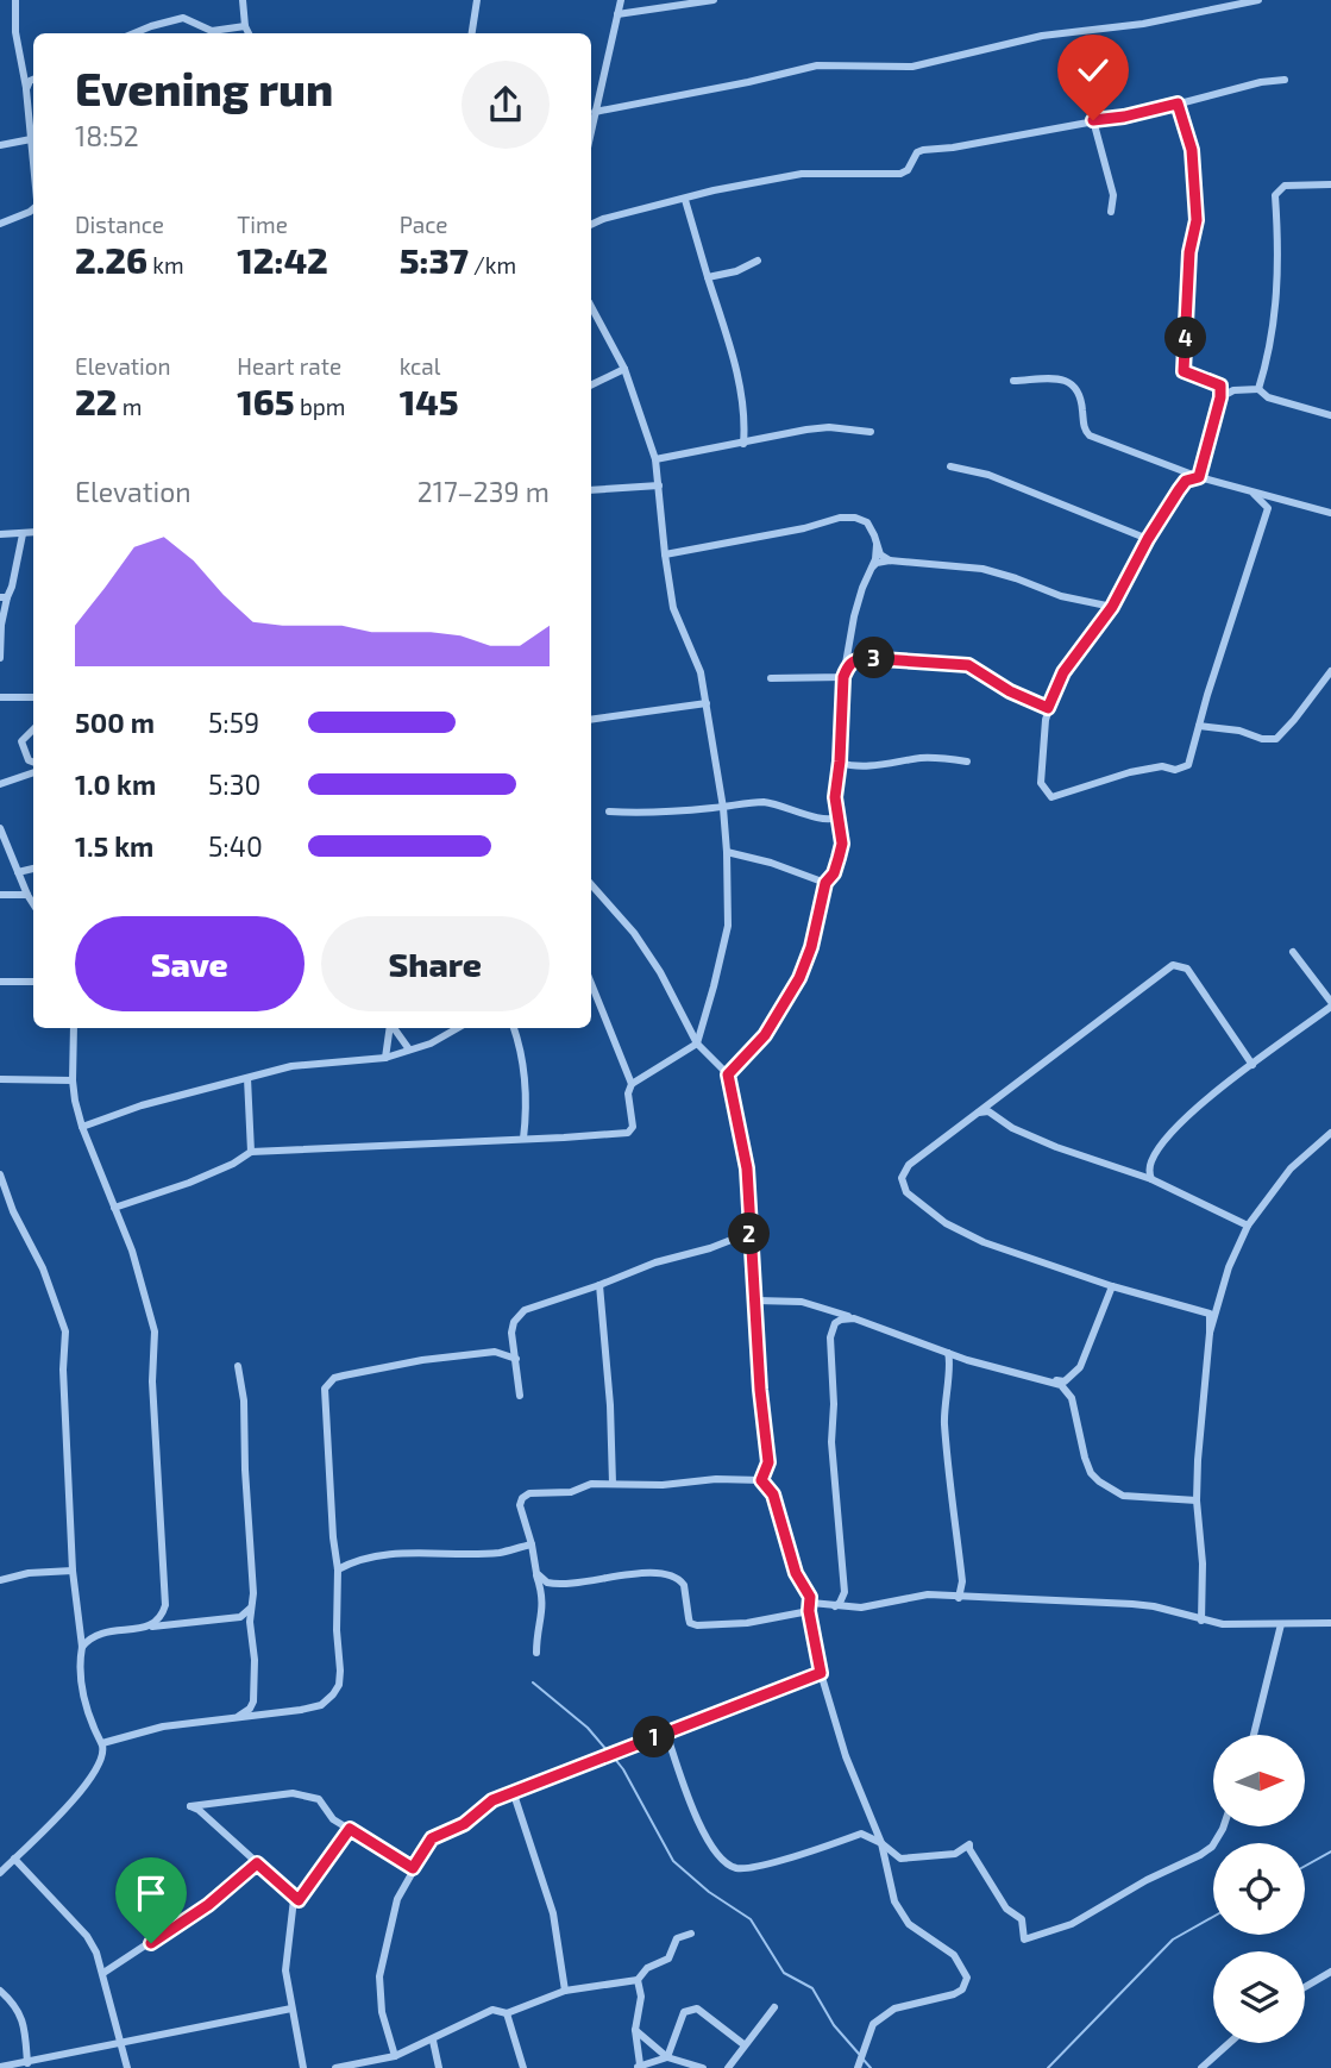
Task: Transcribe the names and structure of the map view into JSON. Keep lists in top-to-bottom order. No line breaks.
{"north":"right","page":{"heading":["Evening run","18:52"],"stats":[["Distance","2.26 km"],["Time","12:42"],["Pace","5:37 /km"],["Elevation","22 m"],["Heart rate","165 bpm"],["kcal","145"]],"pins":["4","3","2","1"],"chart":["Elevation","217–239 m"],"list":[{"name":"500 m","note":"5:59"},{"name":"1.0 km","note":"5:30"},{"name":"1.5 km","note":"5:40"}],"buttons":["Save","Share"]}}
